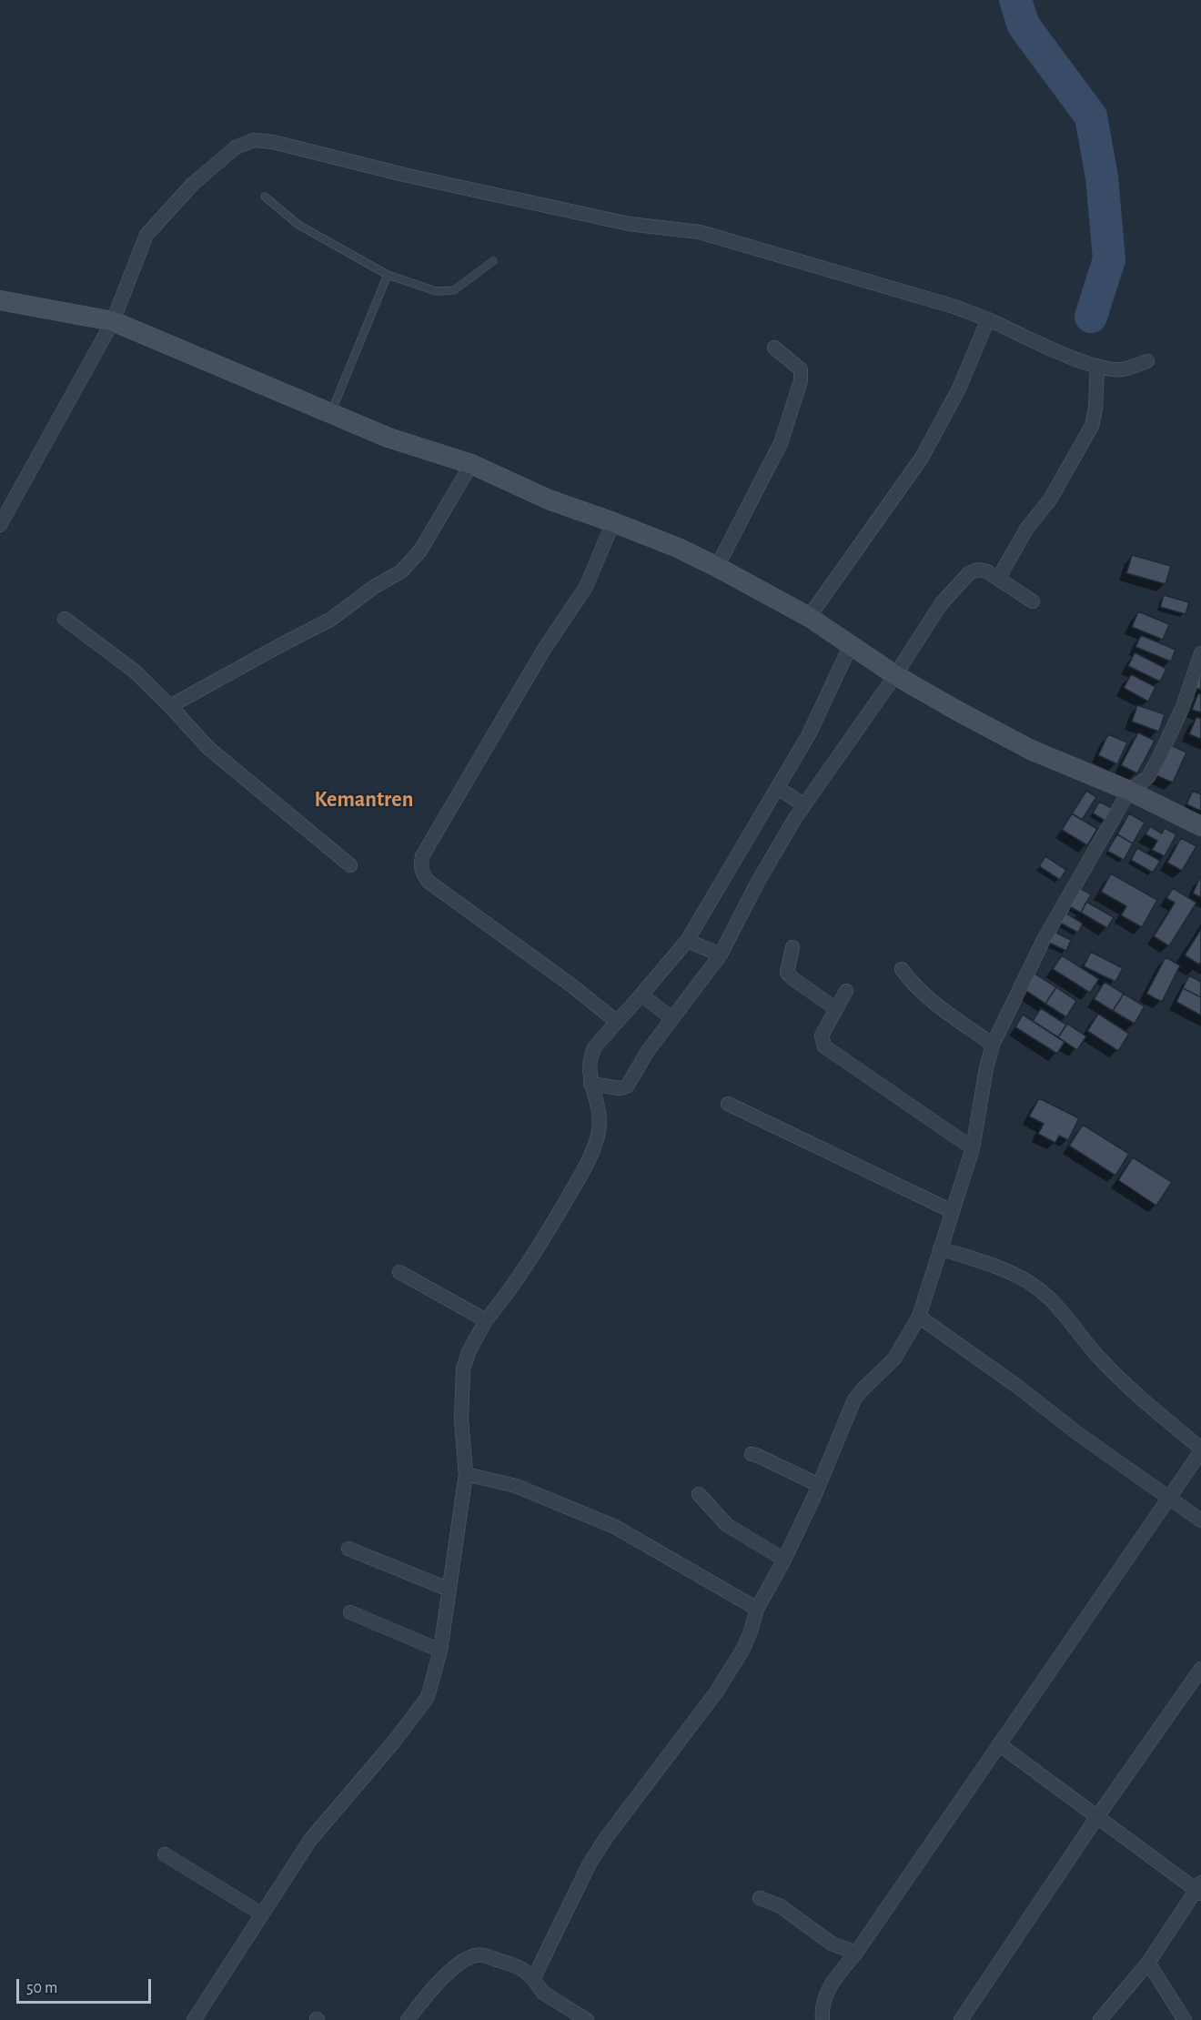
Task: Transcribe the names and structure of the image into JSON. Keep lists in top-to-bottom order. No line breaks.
{"districts":["Kemantren"],"scale_bar":"50 m"}
